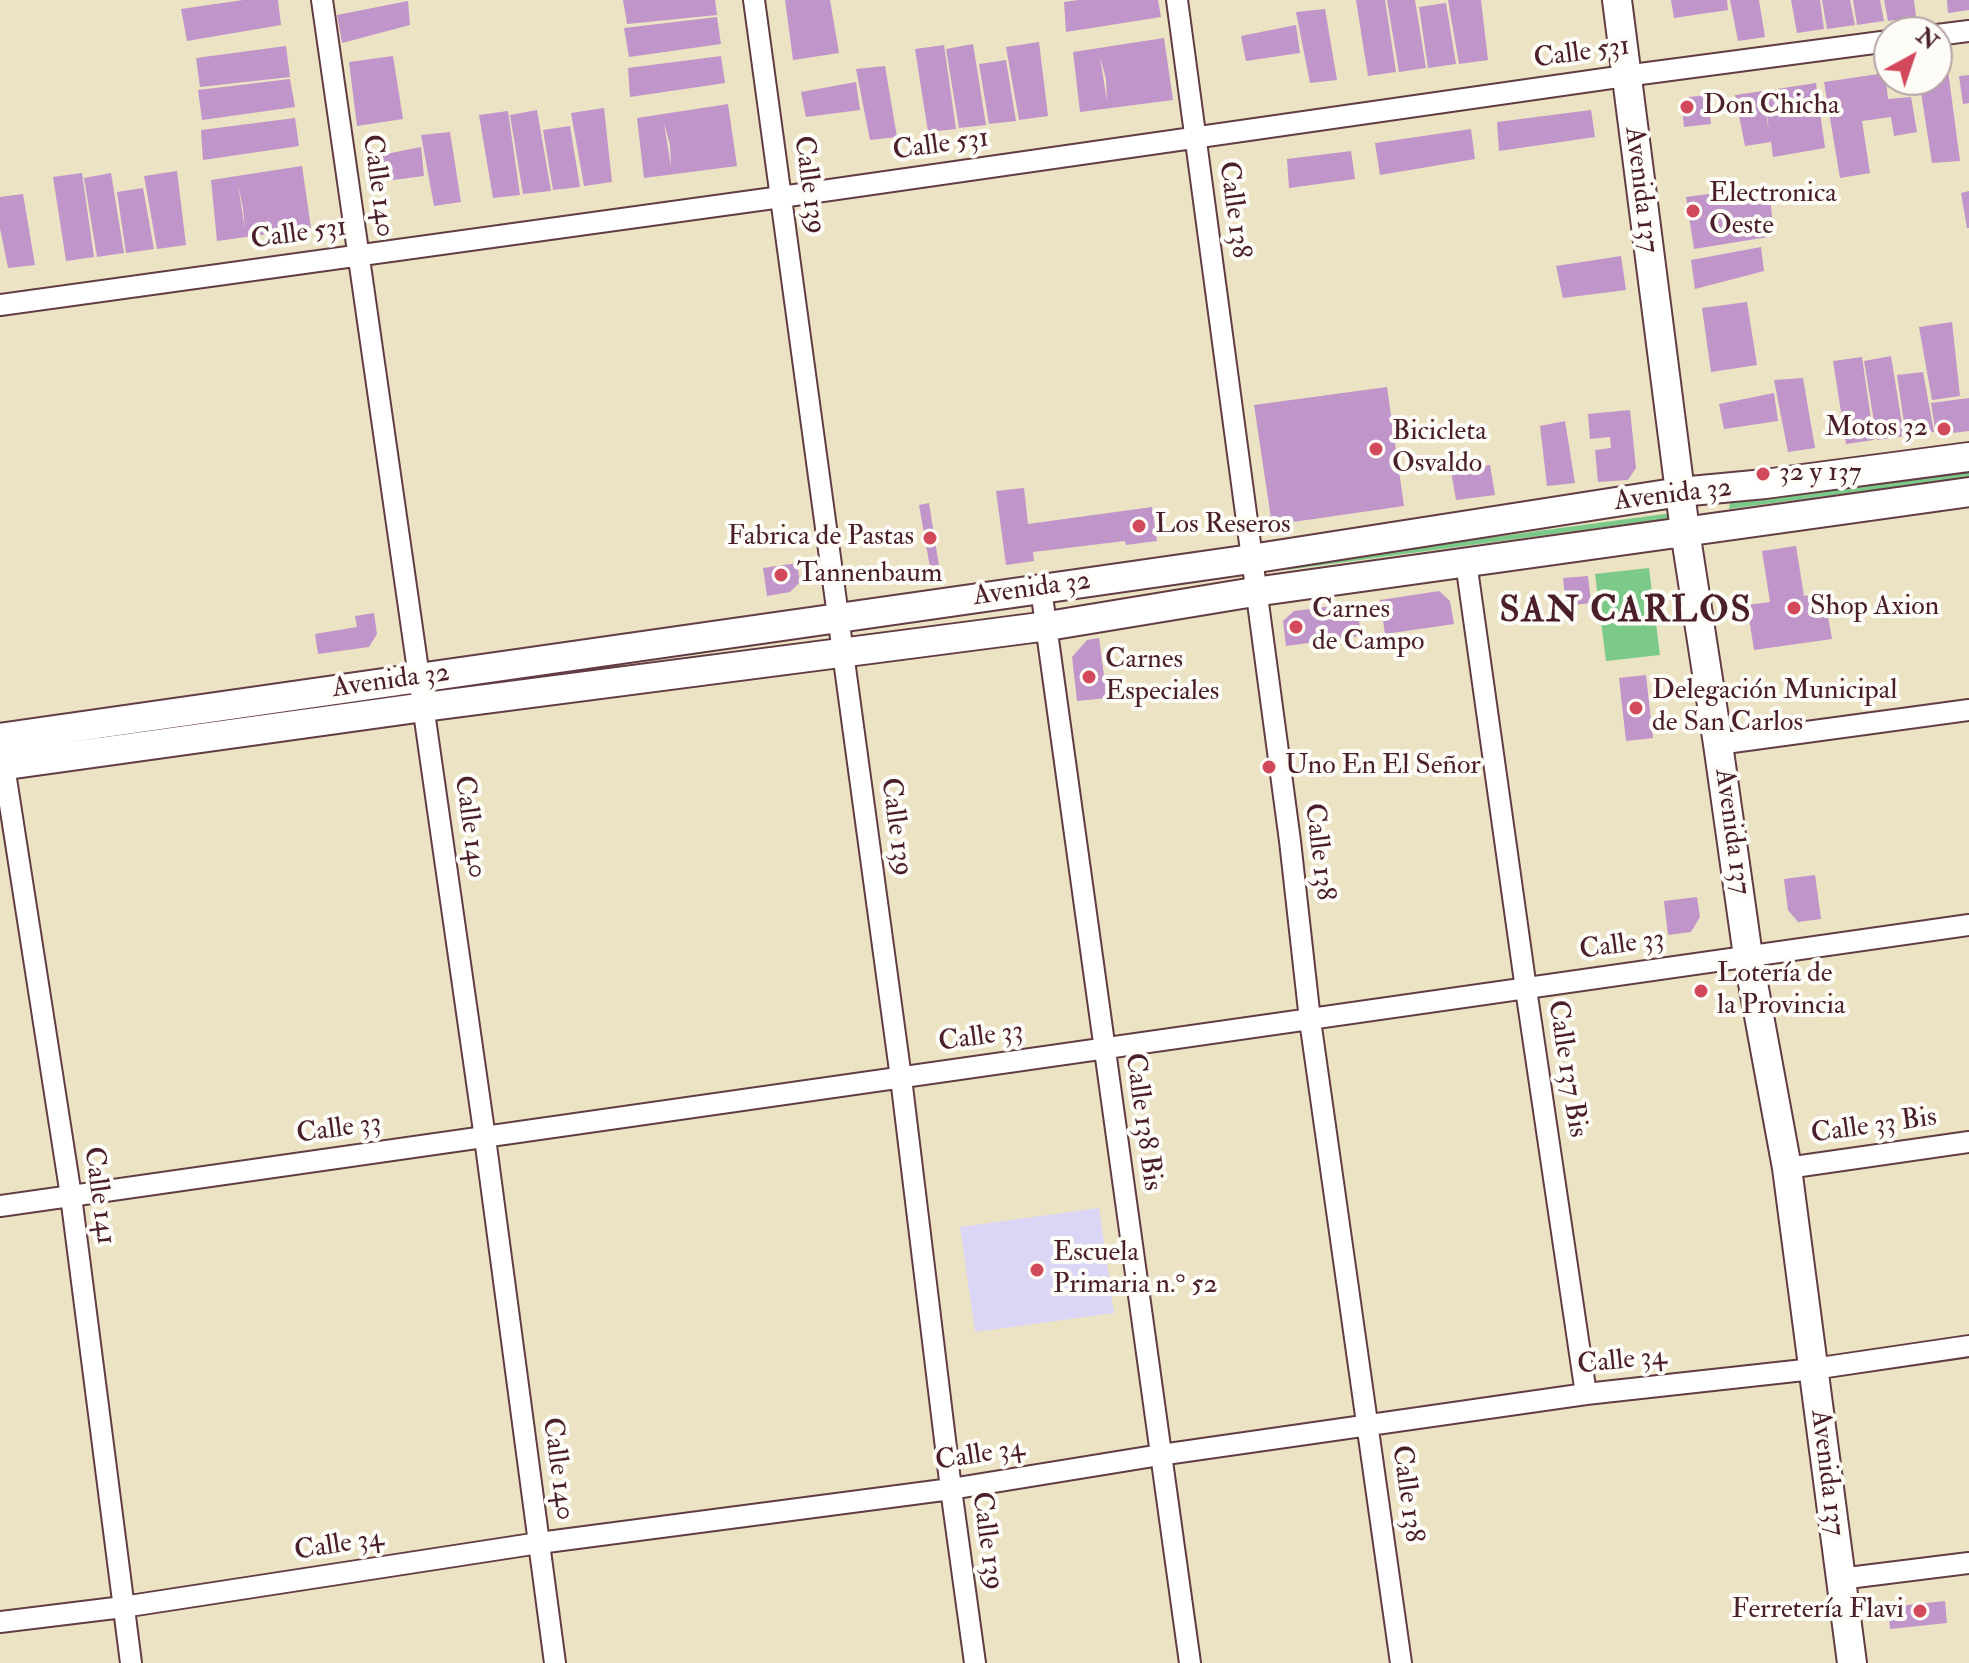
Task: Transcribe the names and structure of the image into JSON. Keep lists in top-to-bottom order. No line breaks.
{"streets":{"main road":["Avenida 137","Avenida 32"],"street":["Calle 531","Calle 139","Calle 140","Calle 138","Calle 33","Calle 137 Bis","Calle 138 Bis","Calle 33 Bis","Calle 141","Calle 34"]},"crossings":[["Calle 531","Calle 139"],["Calle 531","Calle 140"],["Calle 531","Avenida 137"],["Calle 531","Calle 138"],["Calle 139","Avenida 32"],["Calle 139","Calle 33"],["Calle 139","Calle 34"],["Calle 140","Avenida 32"],["Calle 140","Calle 33"],["Calle 140","Calle 34"],["Avenida 137","Avenida 32"],["Avenida 137","Calle 33"],["Avenida 137","Calle 33 Bis"],["Avenida 137","Calle 34"],["Calle 138","Avenida 32"],["Calle 138","Calle 33"],["Calle 138","Calle 34"],["Avenida 32","Calle 137 Bis"],["Avenida 32","Calle 138 Bis"],["Avenida 32","Calle 141"],["Calle 33","Calle 137 Bis"],["Calle 33","Calle 138 Bis"],["Calle 33","Calle 141"],["Calle 137 Bis","Calle 34"],["Calle 138 Bis","Calle 34"],["Calle 141","Calle 34"]],"districts":["SAN CARLOS"],"places":["Don Chicha","Electronica Oeste","Motos 32","Bicicleta Osvaldo","32 y 137","Los Reseros","Fabrica de Pastas","Tannenbaum","Shop Axion","Carnes de Campo","Carnes Especiales","Delegación Municipal de San Carlos","Uno En El Señor","Lotería de la Provincia","Escuela Primaria n.° 52","Ferretería Flavi"],"north":"top right"}
